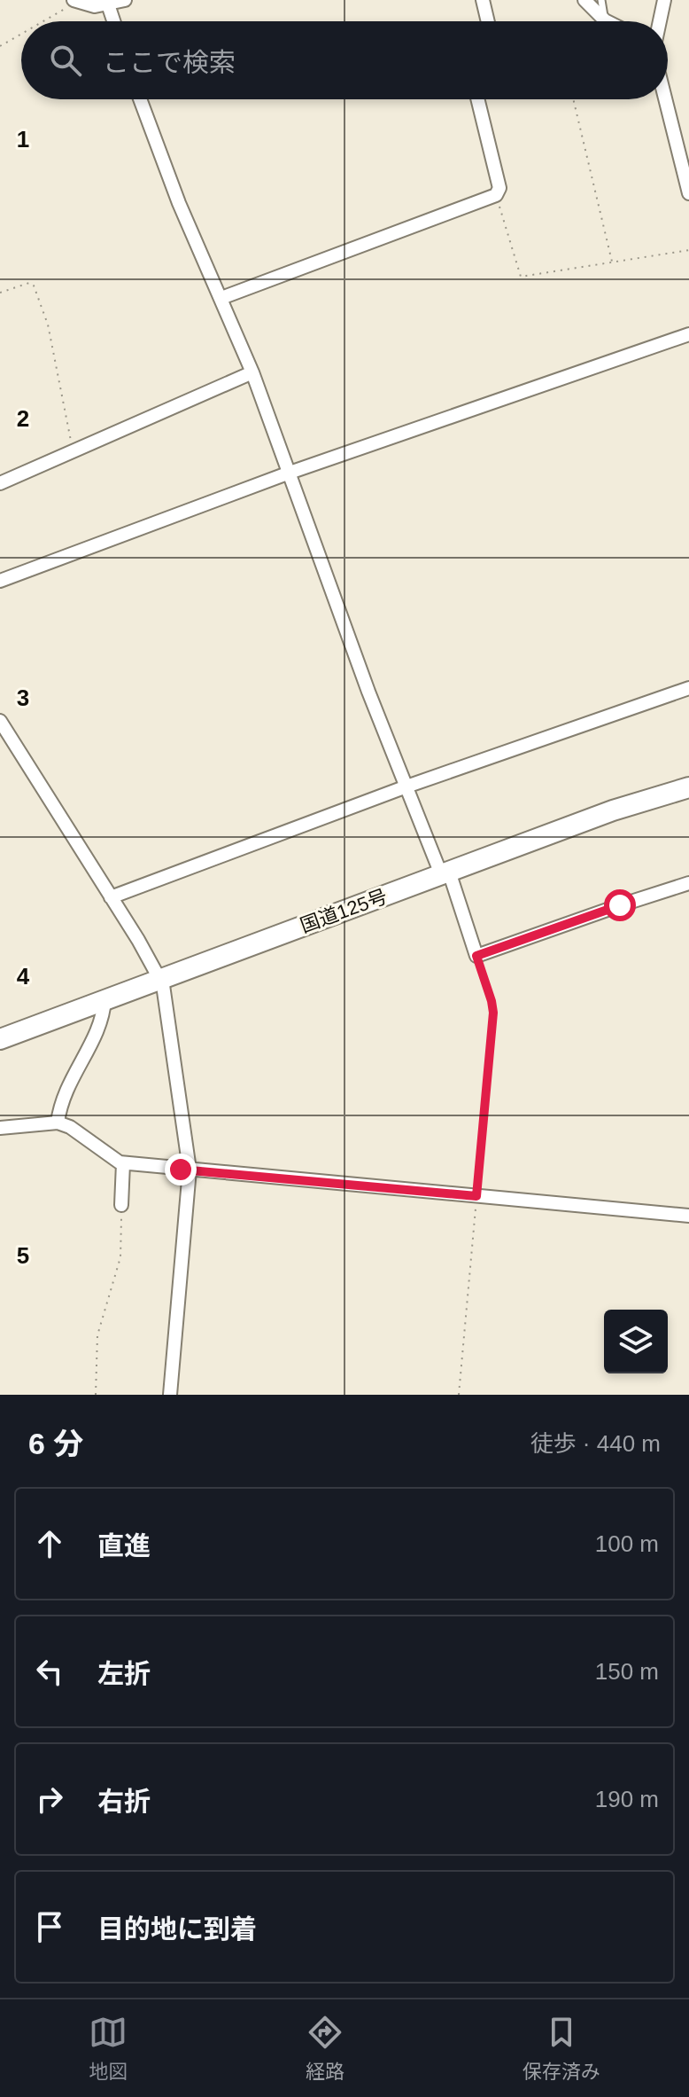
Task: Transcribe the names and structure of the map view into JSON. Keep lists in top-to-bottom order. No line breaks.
{"streets":{"highway":["国道125号"]},"page":{"search":"ここで検索","heading":["6 分","徒歩 · 440 m"],"list":[["直進","100 m"],["左折","150 m"],["右折","190 m"],"目的地に到着"],"nav":["地図","経路","保存済み"]},"grid":{"rows":["1","2","3","4","5"]}}
